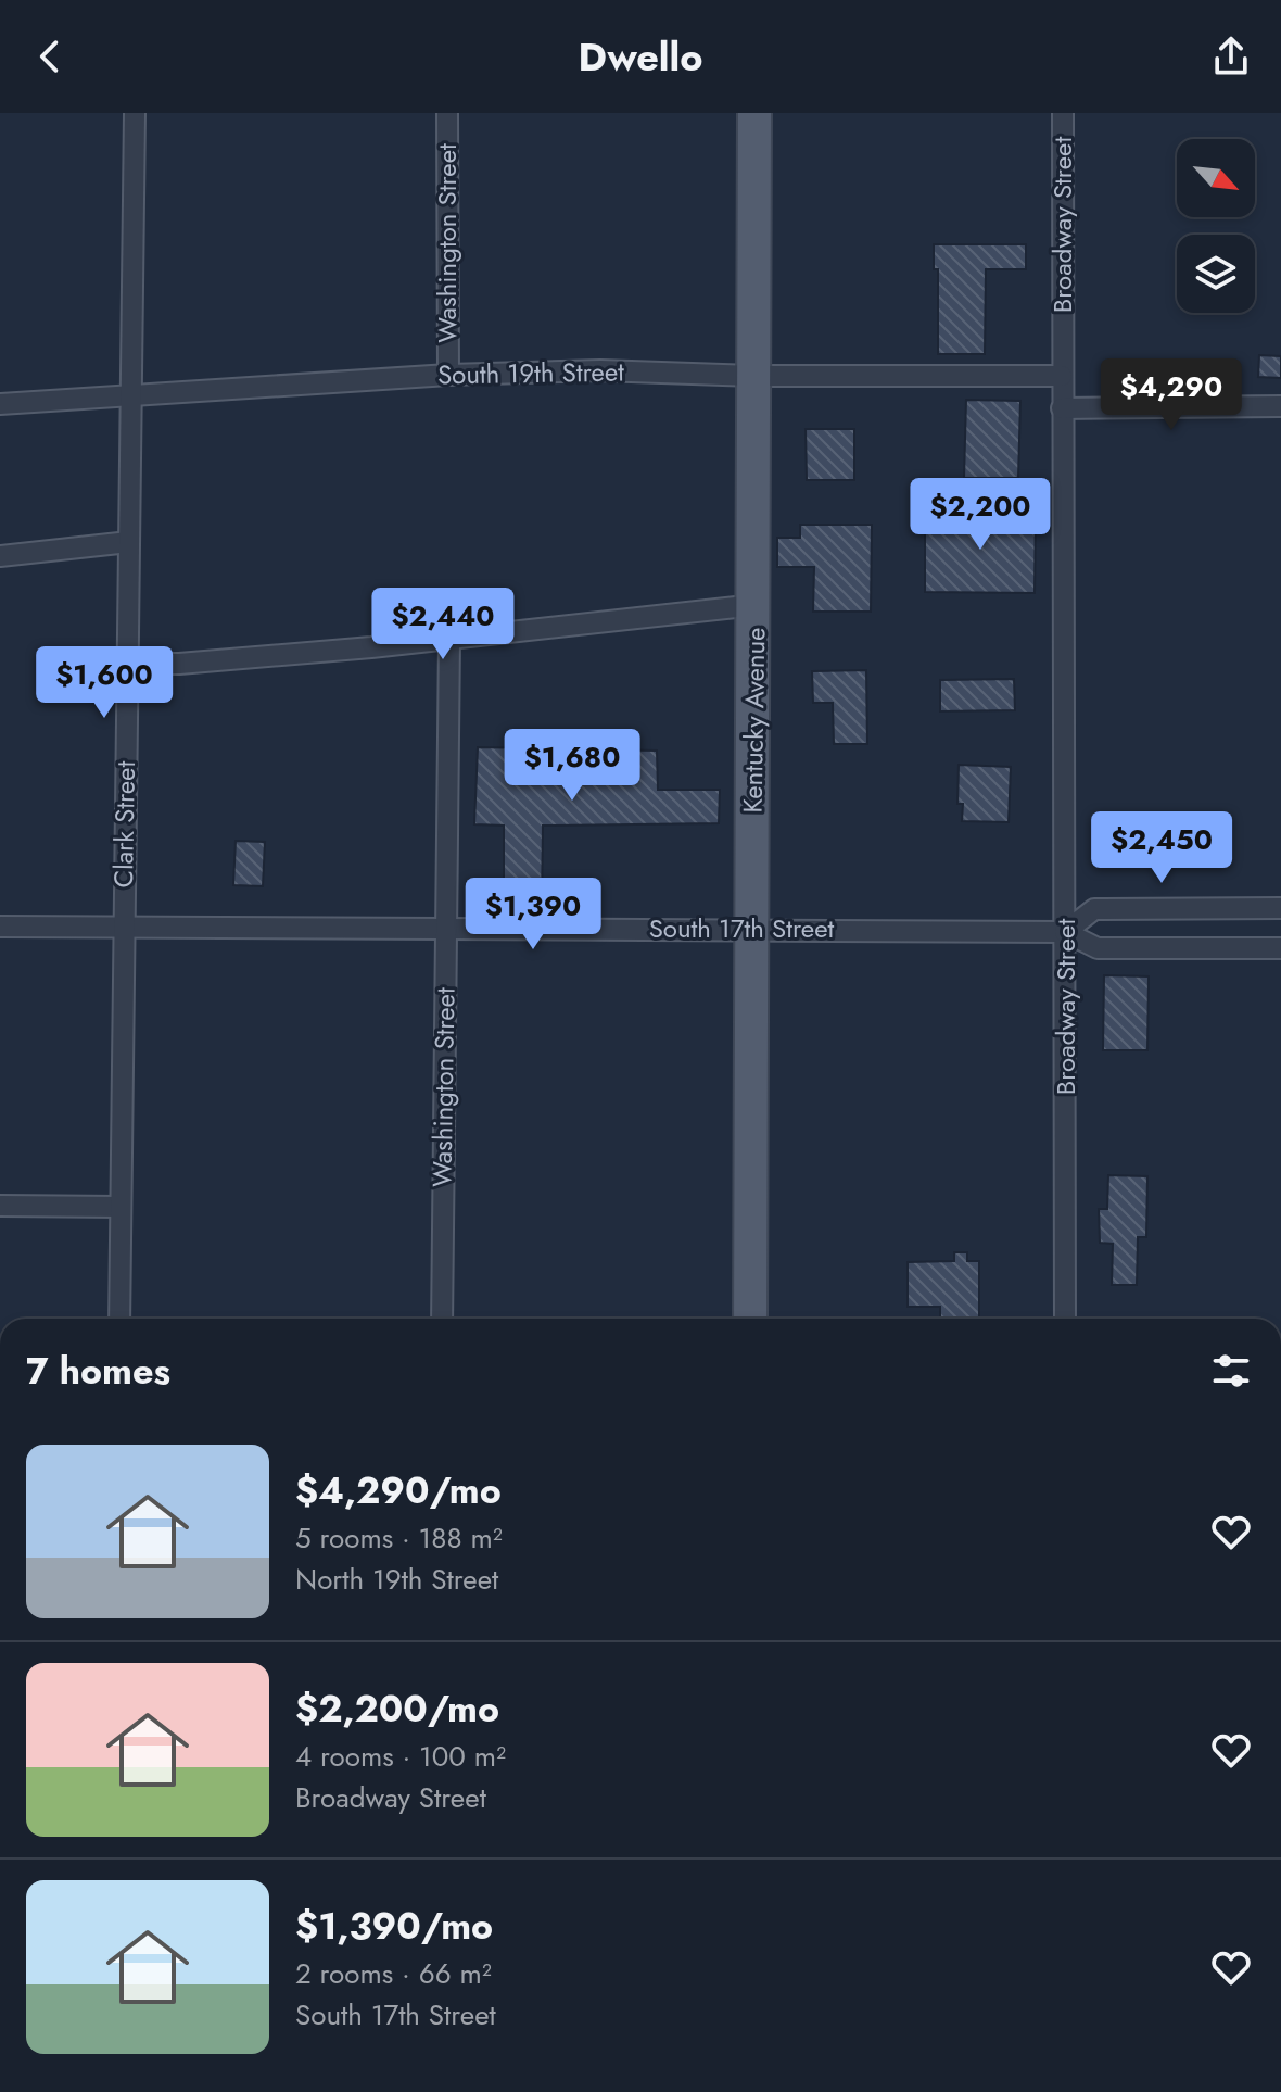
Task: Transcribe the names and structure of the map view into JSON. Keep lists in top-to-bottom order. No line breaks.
{"streets":{"main road":["Kentucky Avenue"],"street":["Broadway Street","Washington Street","South 19th Street","Clark Street","South 17th Street"]},"crossings":[["Broadway Street","South 19th Street"],["Broadway Street","South 17th Street"],["Washington Street","South 19th Street"],["Washington Street","South 17th Street"],["South 19th Street","Kentucky Avenue"],["South 19th Street","Clark Street"],["Kentucky Avenue","South 17th Street"],["Clark Street","South 17th Street"]],"north":"bottom right","page":{"header":"Dwello","price":["$4,290","$2,200","$2,440","$1,600","$1,680","$2,450","$1,390"],"heading":"7 homes","list":[{"name":"$4,290/mo","note":"5 rooms · 188 m² · North 19th Street"},{"name":"$2,200/mo","note":"4 rooms · 100 m² · Broadway Street"},{"name":"$1,390/mo","note":"2 rooms · 66 m² · South 17th Street"}]}}
